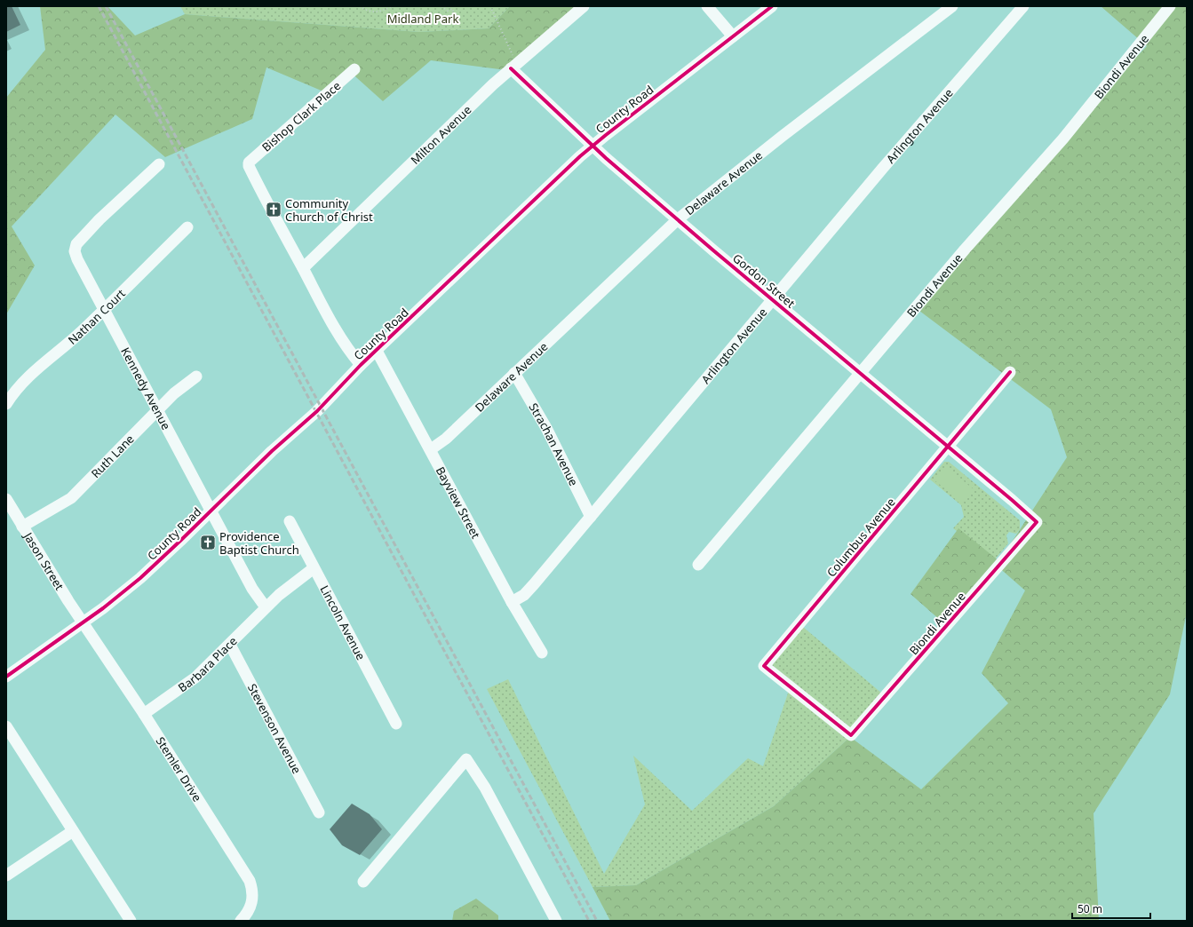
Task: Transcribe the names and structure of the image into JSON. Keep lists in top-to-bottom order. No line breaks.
{"streets":{"street":["Biondi Avenue","County Road","Bishop Clark Place","Arlington Avenue","Milton Avenue","Delaware Avenue","Gordon Street","Nathan Court","Kennedy Avenue","Strachan Avenue","Ruth Lane","Bayview Street","Columbus Avenue","Jason Street","Lincoln Avenue","Barbara Place","Stevenson Avenue","Stemler Drive"]},"crossings":[["Biondi Avenue","Gordon Street"],["Biondi Avenue","Columbus Avenue"],["County Road","Gordon Street"],["County Road","Kennedy Avenue"],["County Road","Bayview Street"],["County Road","Jason Street"],["County Road","Stemler Drive"],["Bishop Clark Place","Milton Avenue"],["Arlington Avenue","Gordon Street"],["Arlington Avenue","Strachan Avenue"],["Arlington Avenue","Bayview Street"],["Milton Avenue","Gordon Street"],["Delaware Avenue","Gordon Street"],["Delaware Avenue","Strachan Avenue"],["Delaware Avenue","Bayview Street"],["Gordon Street","Columbus Avenue"],["Nathan Court","Kennedy Avenue"],["Kennedy Avenue","Ruth Lane"],["Kennedy Avenue","Barbara Place"],["Ruth Lane","Jason Street"],["Jason Street","Stemler Drive"],["Barbara Place","Stevenson Avenue"],["Barbara Place","Stemler Drive"]],"parks":["Midland Park"],"places":{"church":["Community Church of Christ","Providence Baptist Church"]},"scale_bar":"50 m"}
